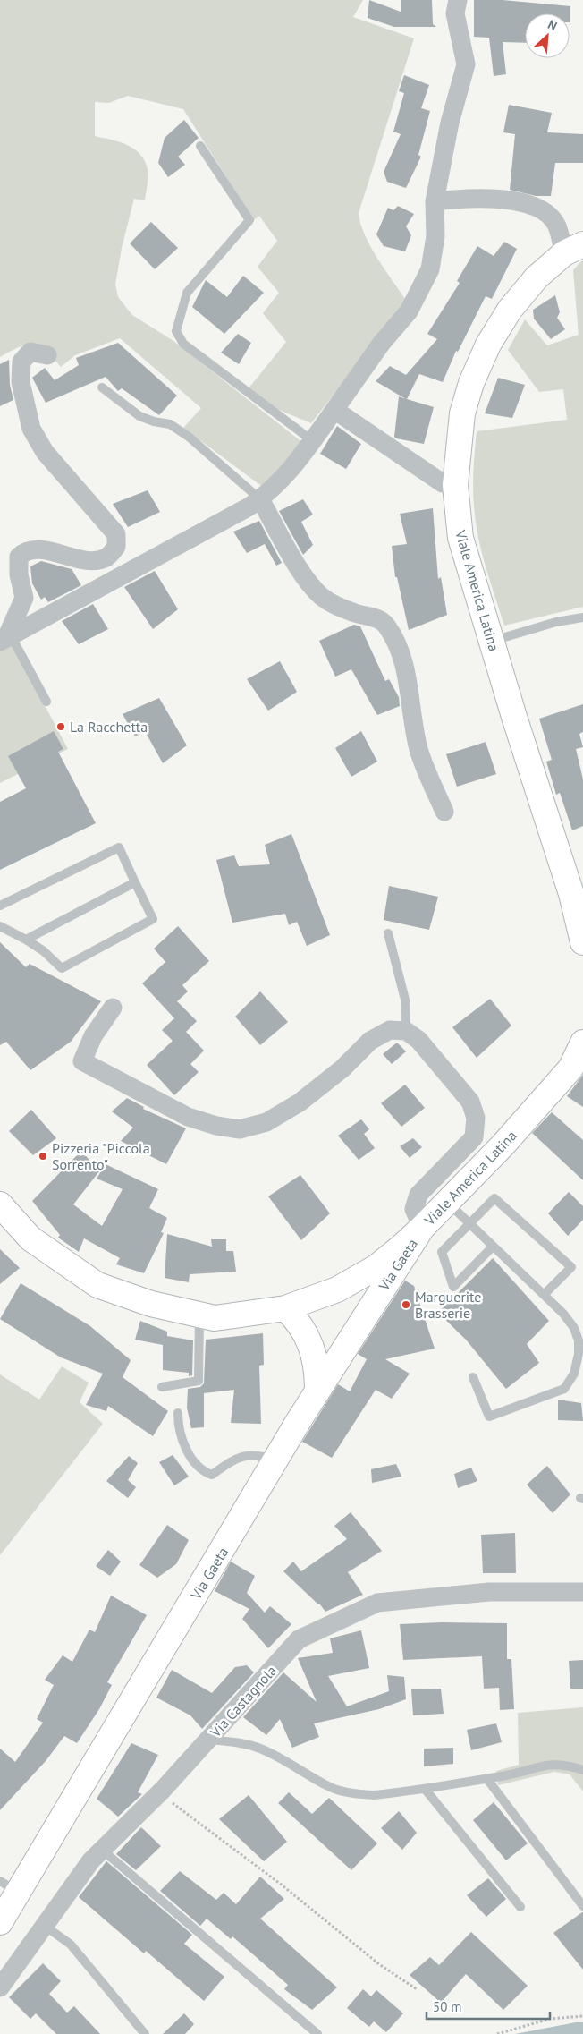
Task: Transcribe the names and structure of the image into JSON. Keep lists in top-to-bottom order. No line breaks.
{"streets":{"main road":["Viale America Latina","Via Gaeta"],"street":["Via Castagnola"]},"crossings":[["Viale America Latina","Via Gaeta"]],"places":["La Racchetta","Pizzeria \"Piccola Sorrento\"","Marguerite Brasserie"],"scale_bar":"50 m","north":"top right"}
